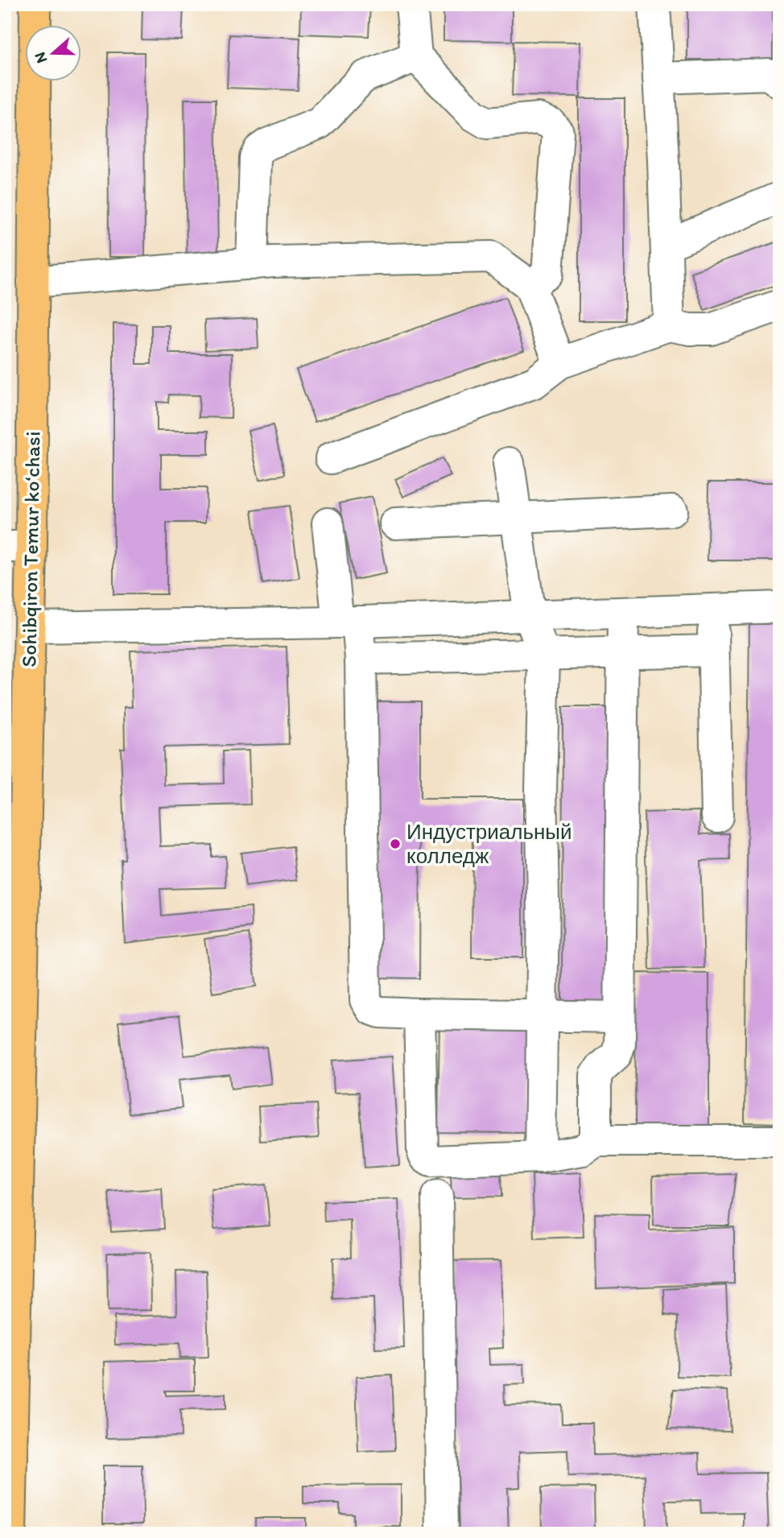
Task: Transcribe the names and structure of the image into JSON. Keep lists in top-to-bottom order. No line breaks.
{"streets":{"main road":["Sohibqiron Temur koʻchasi"]},"places":["Индустриальный колледж"],"north":"left"}
